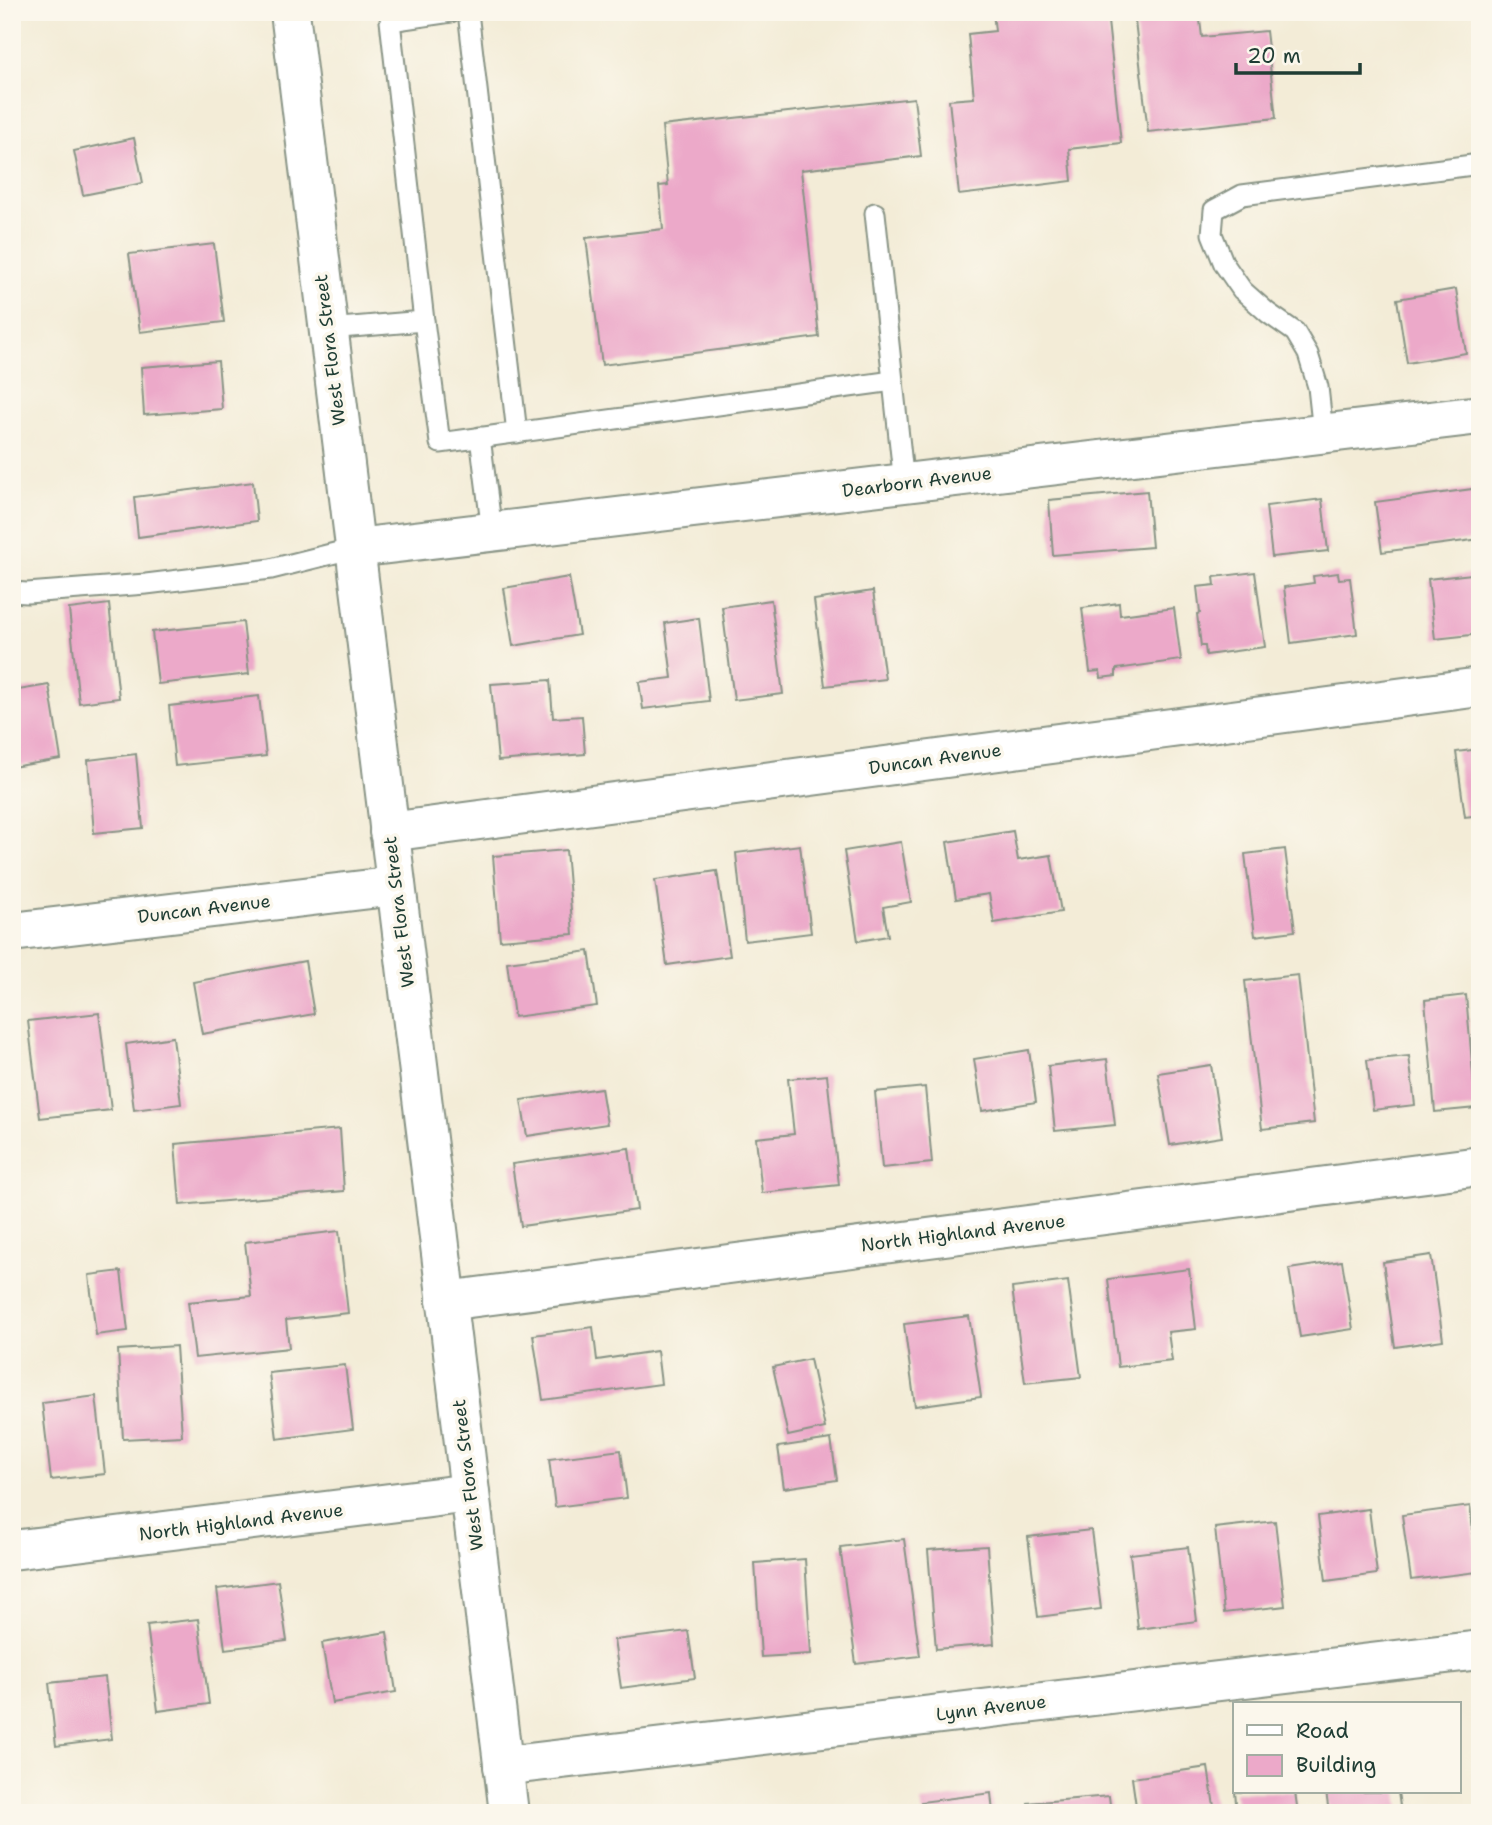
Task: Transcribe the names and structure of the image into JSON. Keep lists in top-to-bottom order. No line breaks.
{"streets":{"street":["West Flora Street","Dearborn Avenue","Duncan Avenue","North Highland Avenue","Lynn Avenue"]},"crossings":[["West Flora Street","Dearborn Avenue"],["West Flora Street","Duncan Avenue"],["West Flora Street","North Highland Avenue"],["West Flora Street","Lynn Avenue"]],"legend":["Road","Building"],"scale_bar":"20 m"}
